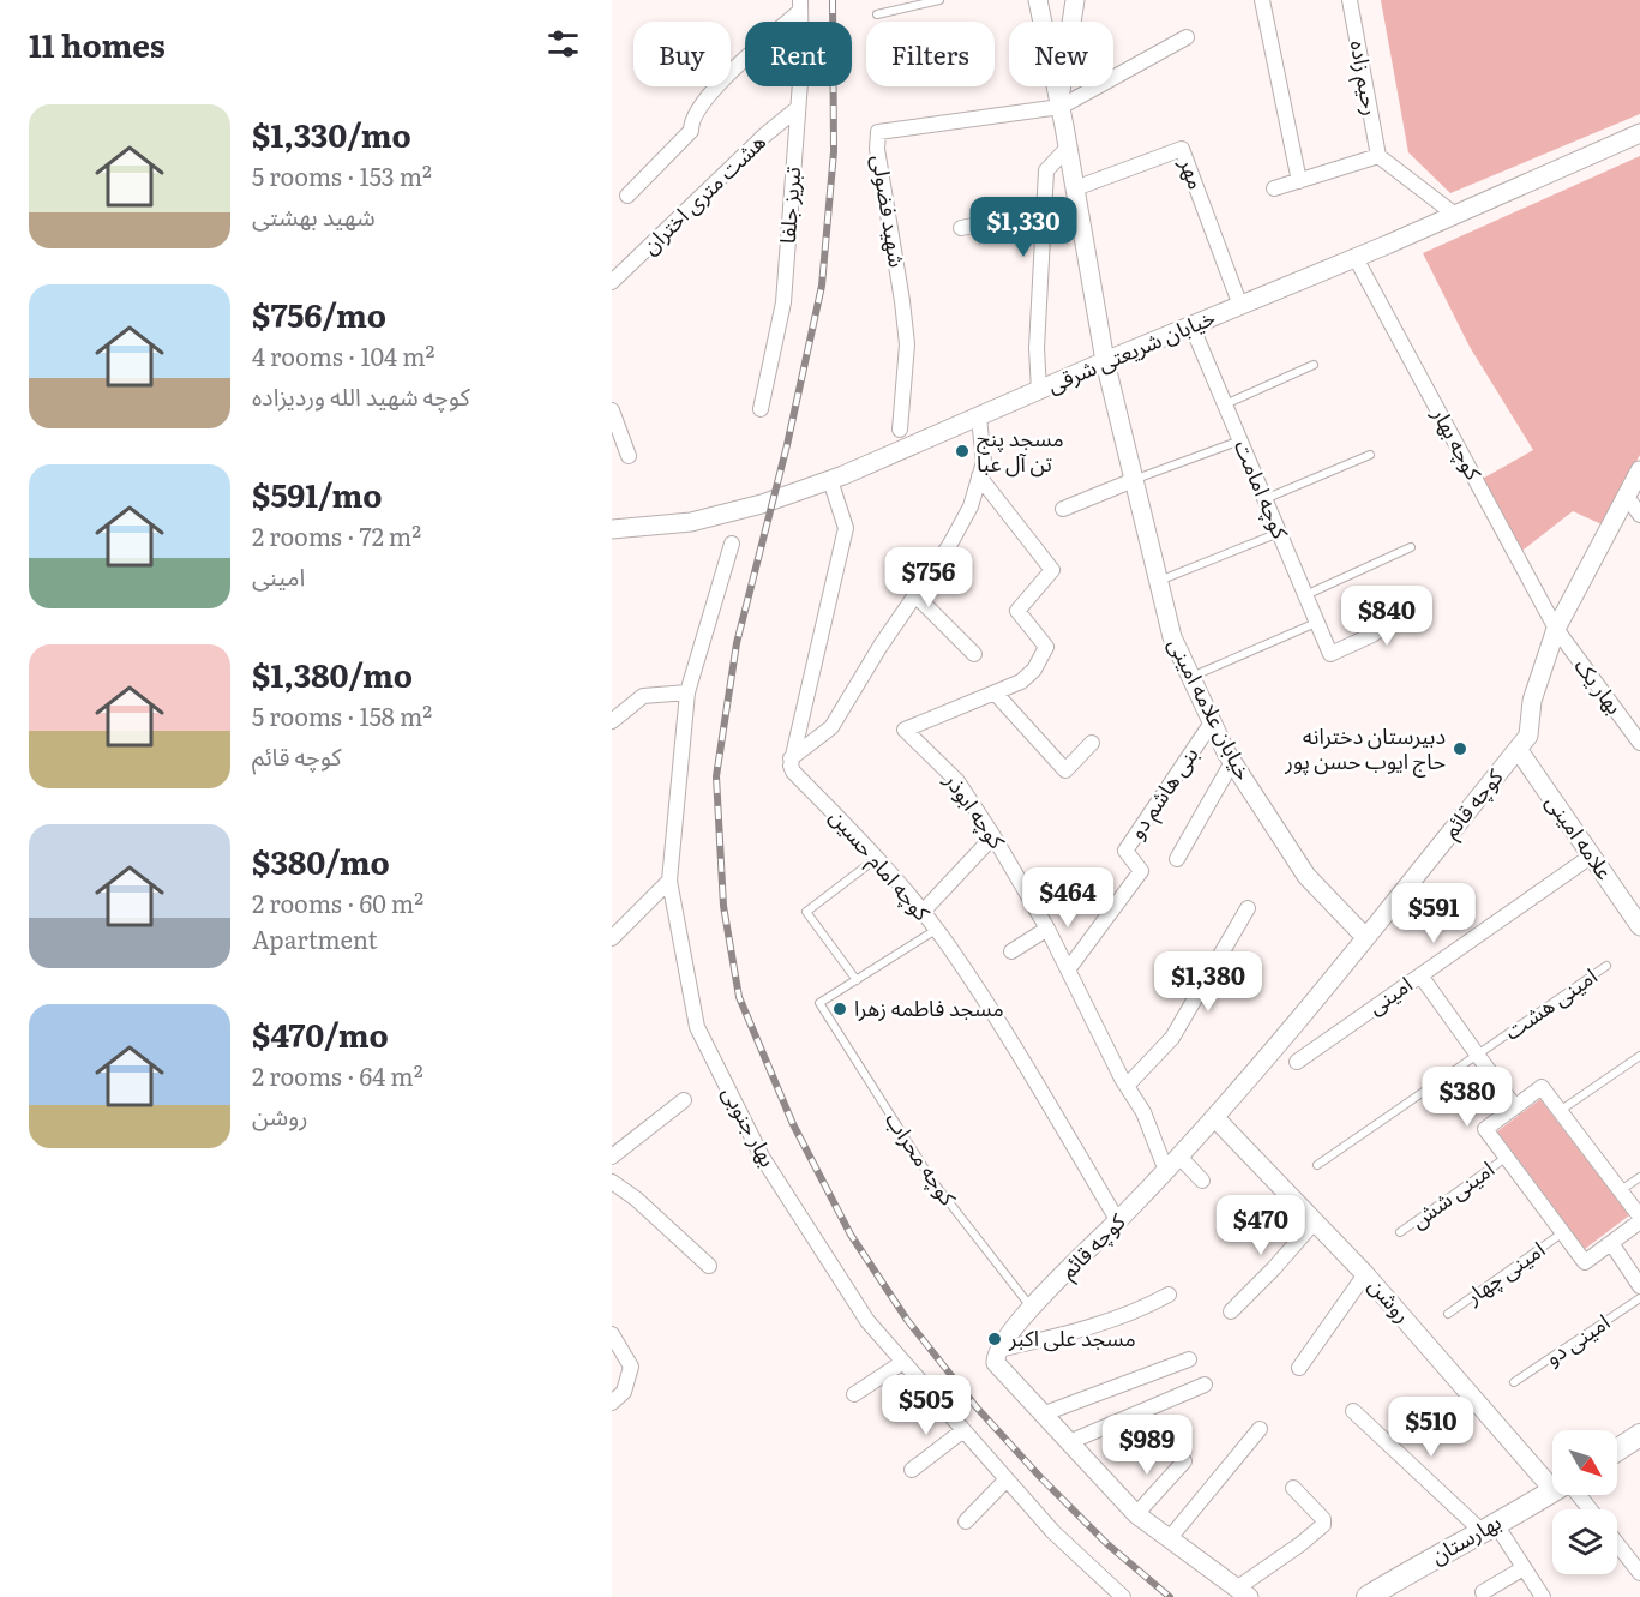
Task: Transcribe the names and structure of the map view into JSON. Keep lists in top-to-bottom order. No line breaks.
{"streets":{"main road":["بهارستان"],"street":["رحیم زاده","مهر","هشت متری اختران","تبریز جلفا","شهید فضولی","خیابان شریعتی شرقی","کوچه بهار","کوچه امامت","بهار یک","خیابان علامه امینی","بنی هاشم دو","کوچه قائم","کوچه ابوذر","علامه امینی","کوچه امام حسین","امینی","بهار جنوبی","روشن"],"lane":["امینی هشت","کوچه محراب","امینی شش","امینی چهار","امینی دو"]},"crossings":[["مهر","خیابان شریعتی شرقی"],["مهر","خیابان علامه امینی"],["هشت متری اختران","تبریز جلفا"],["شهید فضولی","خیابان علامه امینی"],["خیابان شریعتی شرقی","کوچه بهار"],["خیابان شریعتی شرقی","کوچه امامت"],["خیابان شریعتی شرقی","خیابان علامه امینی"],["کوچه بهار","بهار یک"],["کوچه بهار","کوچه قائم"],["بهار یک","کوچه قائم"],["خیابان علامه امینی","بنی هاشم دو"],["خیابان علامه امینی","کوچه قائم"],["بنی هاشم دو","کوچه ابوذر"],["کوچه قائم","کوچه ابوذر"],["کوچه قائم","علامه امینی"],["کوچه قائم","کوچه امام حسین"],["کوچه قائم","کوچه محراب"],["کوچه قائم","روشن"],["علامه امینی","امینی"]],"places":["مسجد پنج تن آل عبا","دبیرستان دخترانه حاج ایوب حسن پور","مسجد فاطمه زهرا","مسجد علی اکبر"],"north":"bottom right","page":{"heading":"11 homes","chip":["Buy","Rent","Filters","New"],"list":[{"name":"$1,330/mo","note":"5 rooms · 153 m² · شهید بهشتی"},{"name":"$756/mo","note":"4 rooms · 104 m² · کوچه شهید الله وردیزاده"},{"name":"$591/mo","note":"2 rooms · 72 m² · امینی"},{"name":"$1,380/mo","note":"5 rooms · 158 m² · کوچه قائم"},{"name":"$380/mo","note":"2 rooms · 60 m² · Apartment"},{"name":"$470/mo","note":"2 rooms · 64 m² · روشن"}],"price":["$1,330","$756","$840","$464","$591","$1,380","$380","$470","$505","$510","$989"]}}
